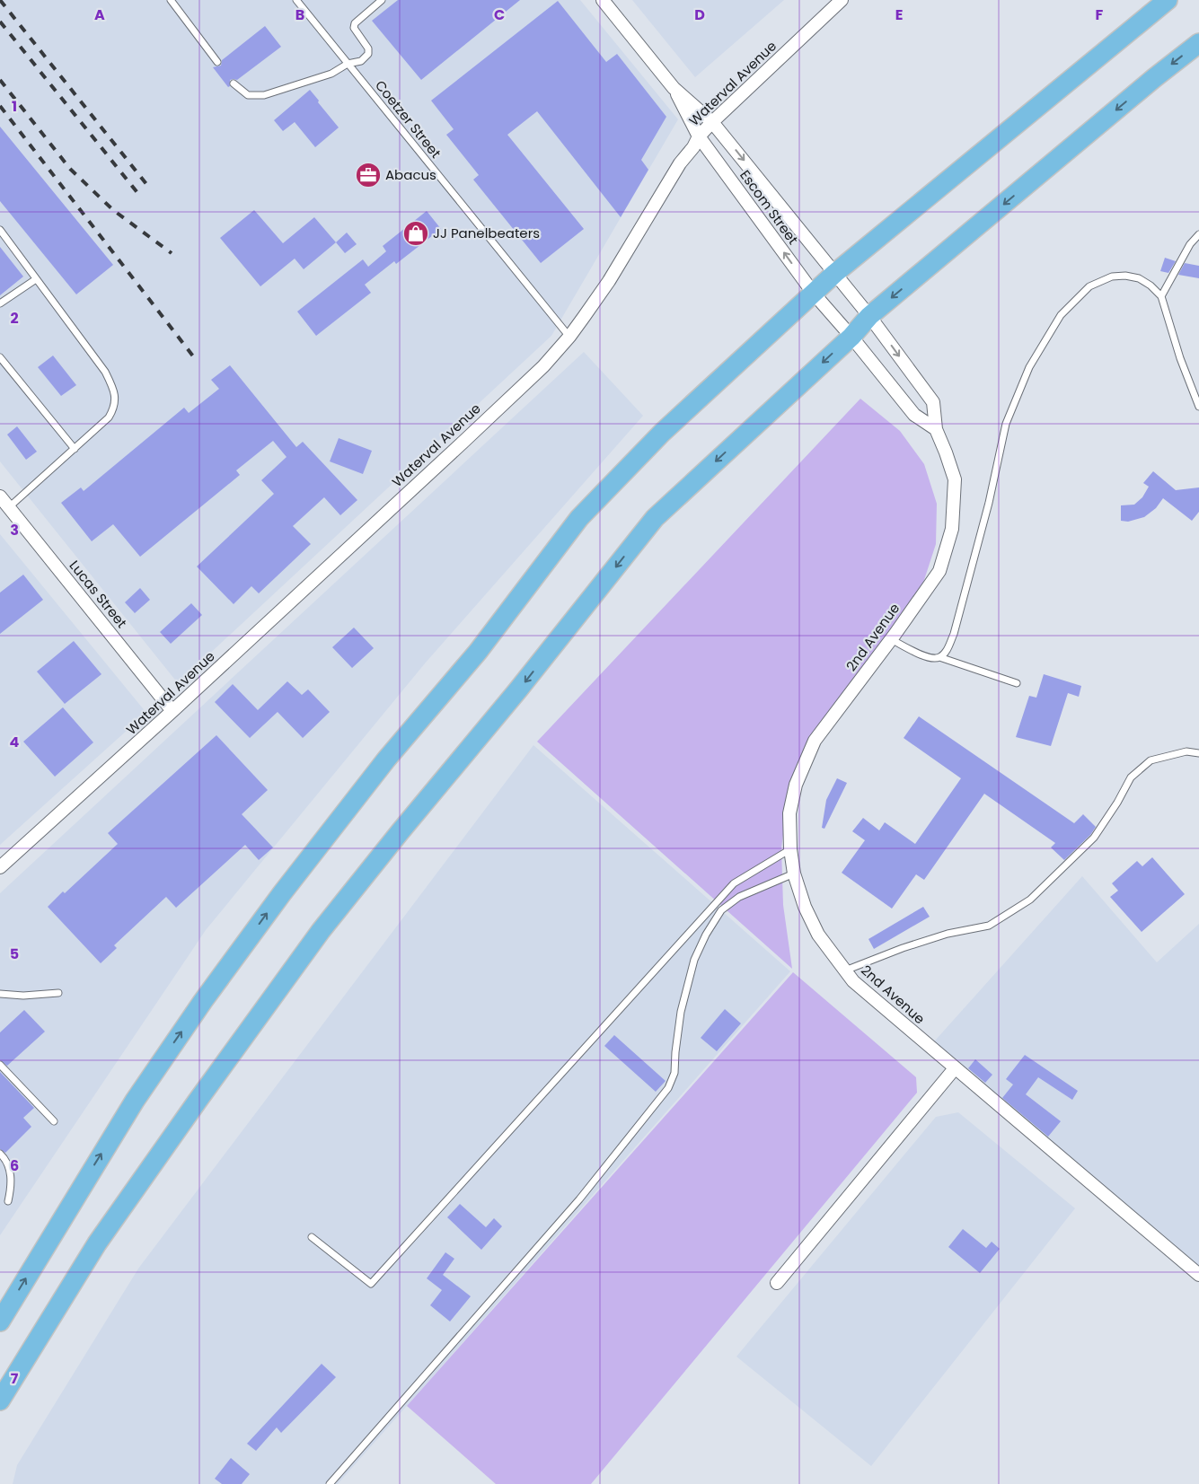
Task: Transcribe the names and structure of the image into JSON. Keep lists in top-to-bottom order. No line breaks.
{"streets":{"street":["Waterval Avenue","Escom Street","Lucas Street","2nd Avenue"],"lane":["Coetzer Street"]},"crossings":[["Waterval Avenue","Coetzer Street"],["Waterval Avenue","Escom Street"],["Waterval Avenue","Lucas Street"],["Escom Street","2nd Avenue"]],"places":{"office":["Abacus"],"shop":["JJ Panelbeaters"]},"grid":{"columns":["A","B","C","D","E","F"],"rows":["1","2","3","4","5","6","7"]}}
